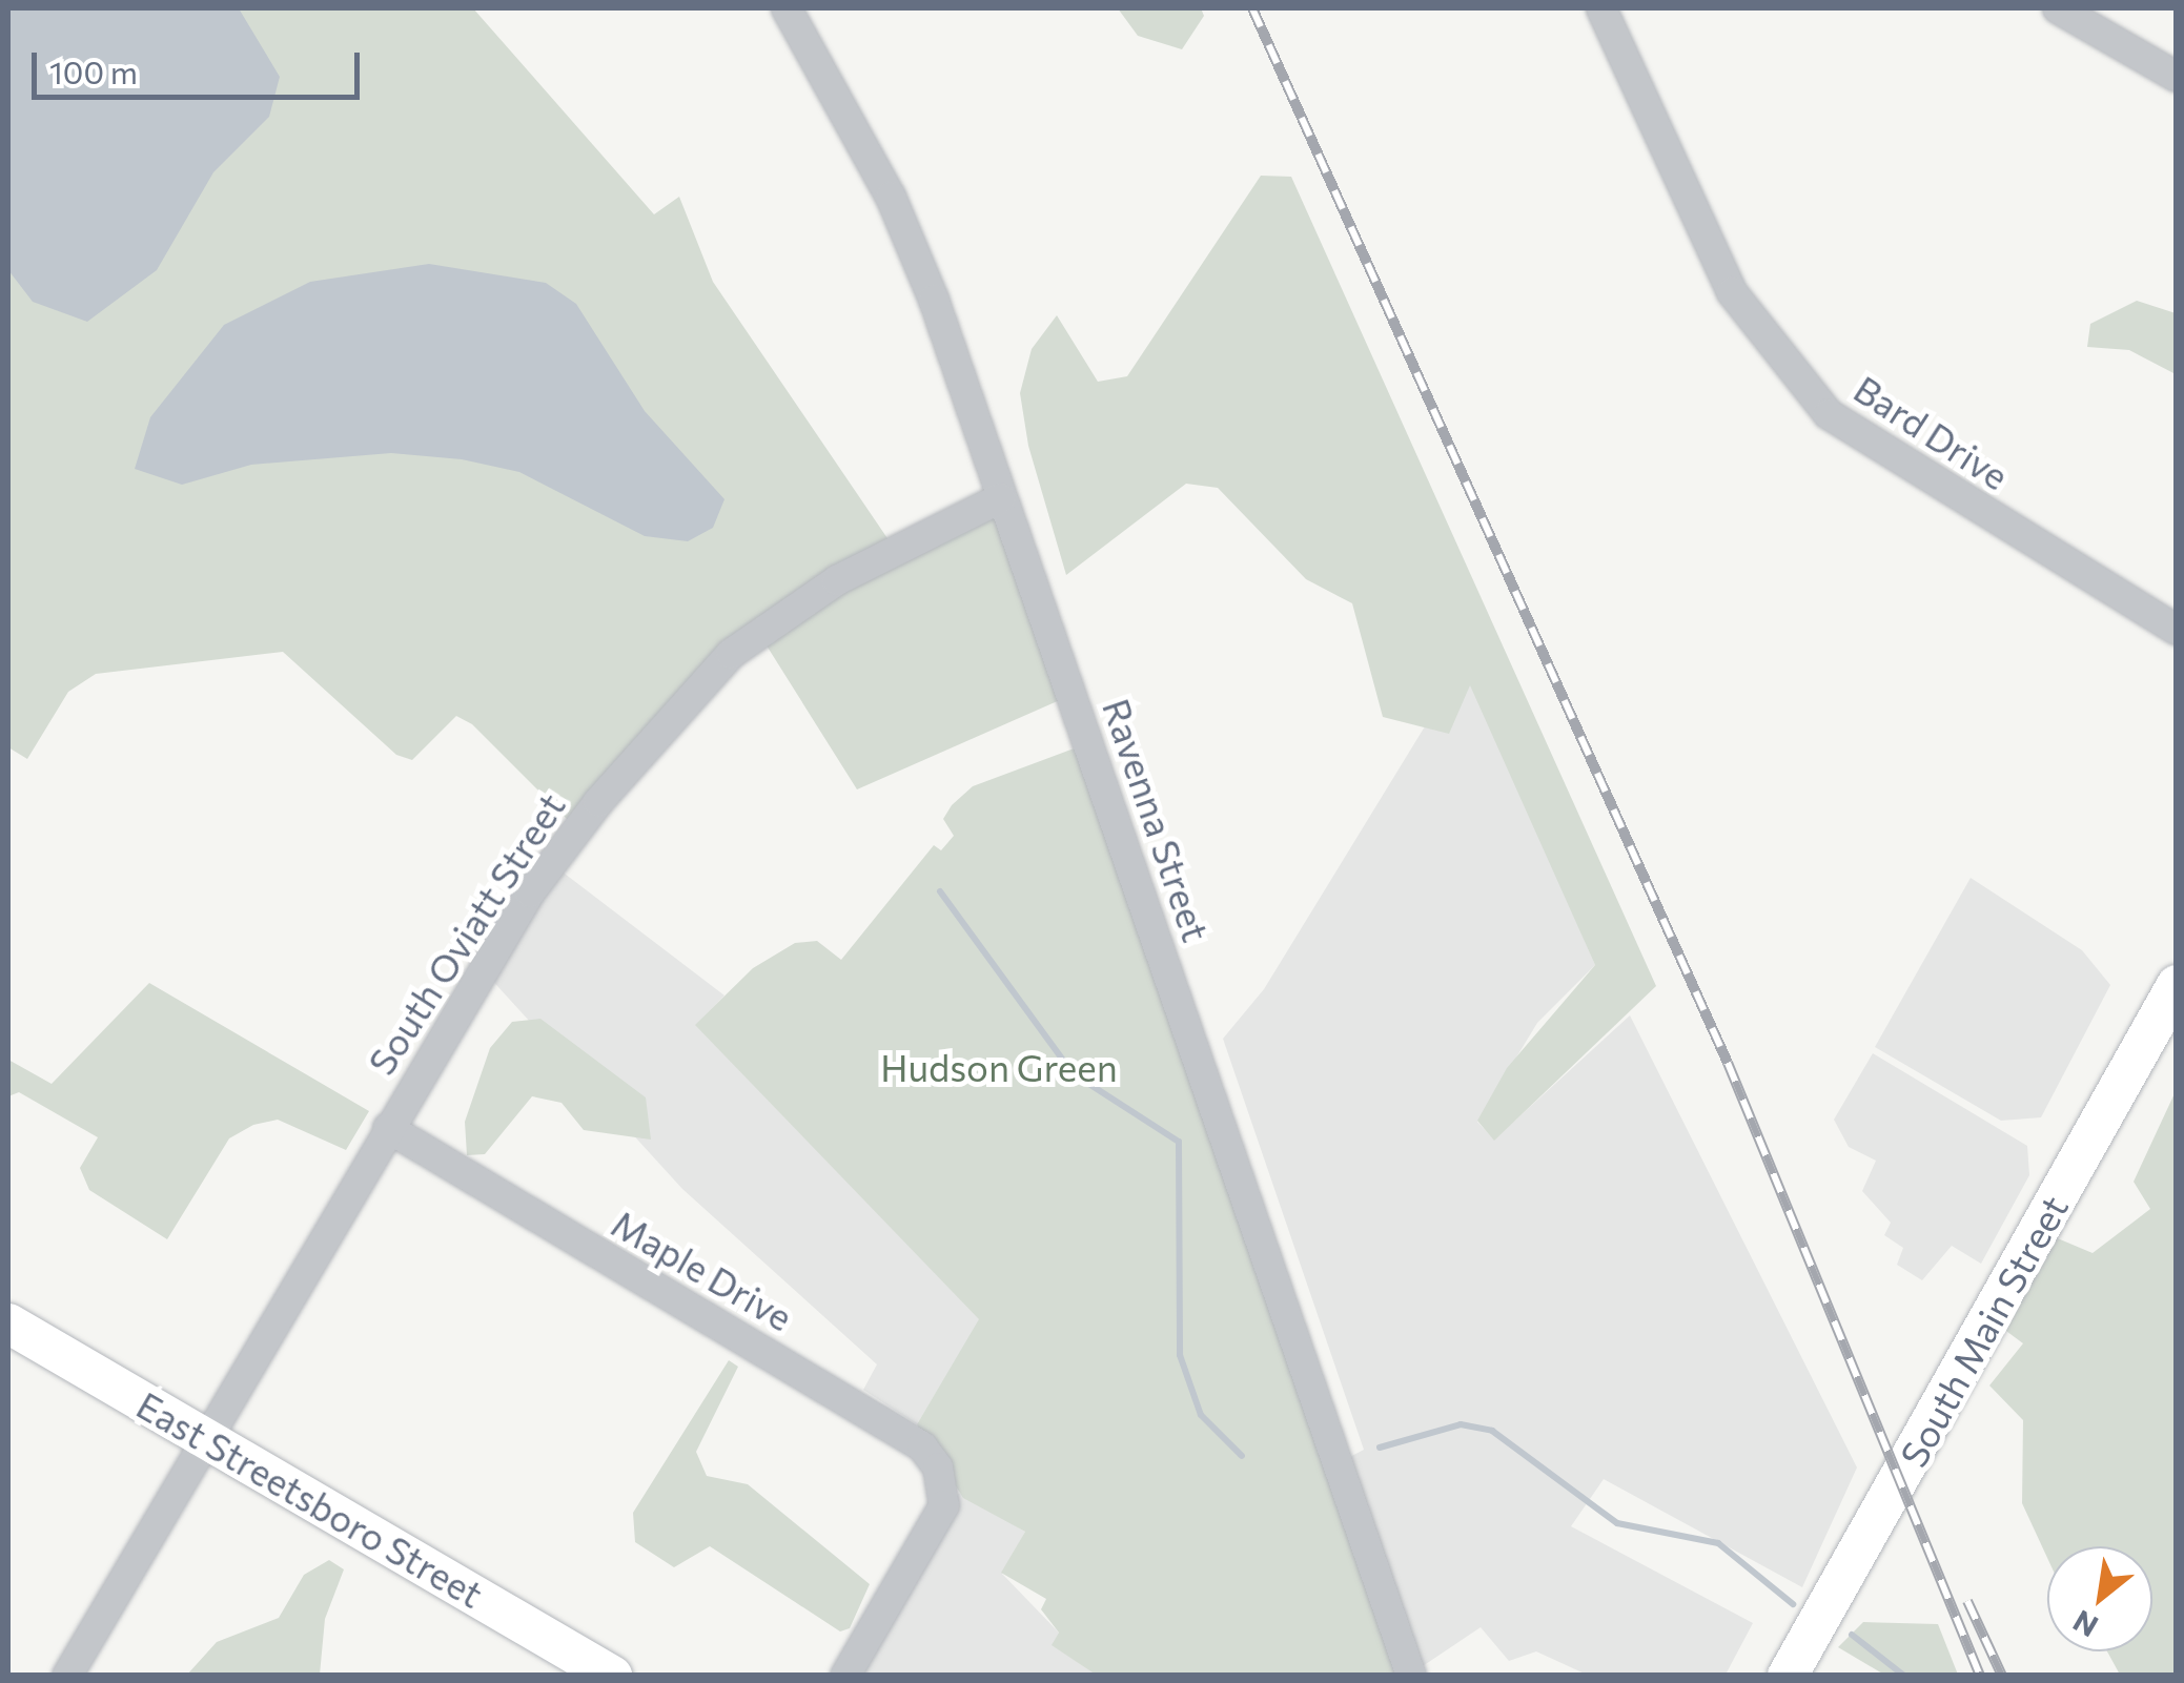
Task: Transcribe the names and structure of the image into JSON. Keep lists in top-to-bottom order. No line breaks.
{"streets":{"main road":["South Main Street","East Streetsboro Street"],"street":["Bard Drive","Ravenna Street","South Oviatt Street","Maple Drive"]},"crossings":[["Ravenna Street","South Oviatt Street"],["South Oviatt Street","Maple Drive"],["South Oviatt Street","East Streetsboro Street"]],"parks":["Hudson Green"],"scale_bar":"100 m","north":"bottom left"}
